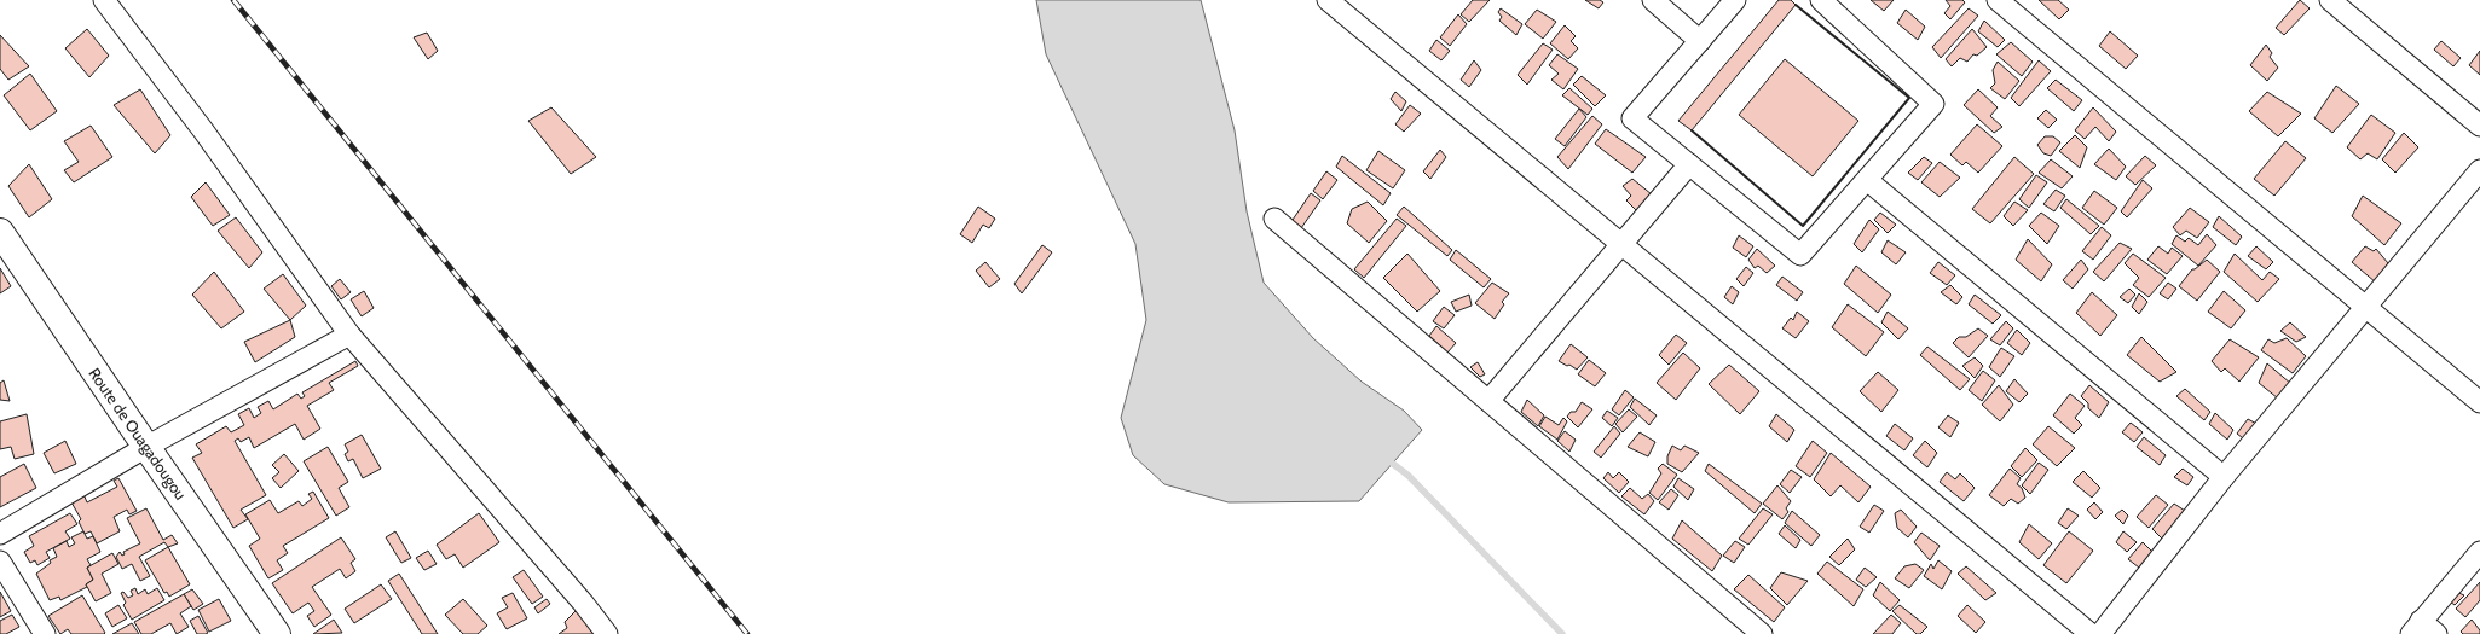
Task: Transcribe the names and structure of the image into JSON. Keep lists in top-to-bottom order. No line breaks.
{"streets":{"street":["Route de Ouagadougou"]}}
